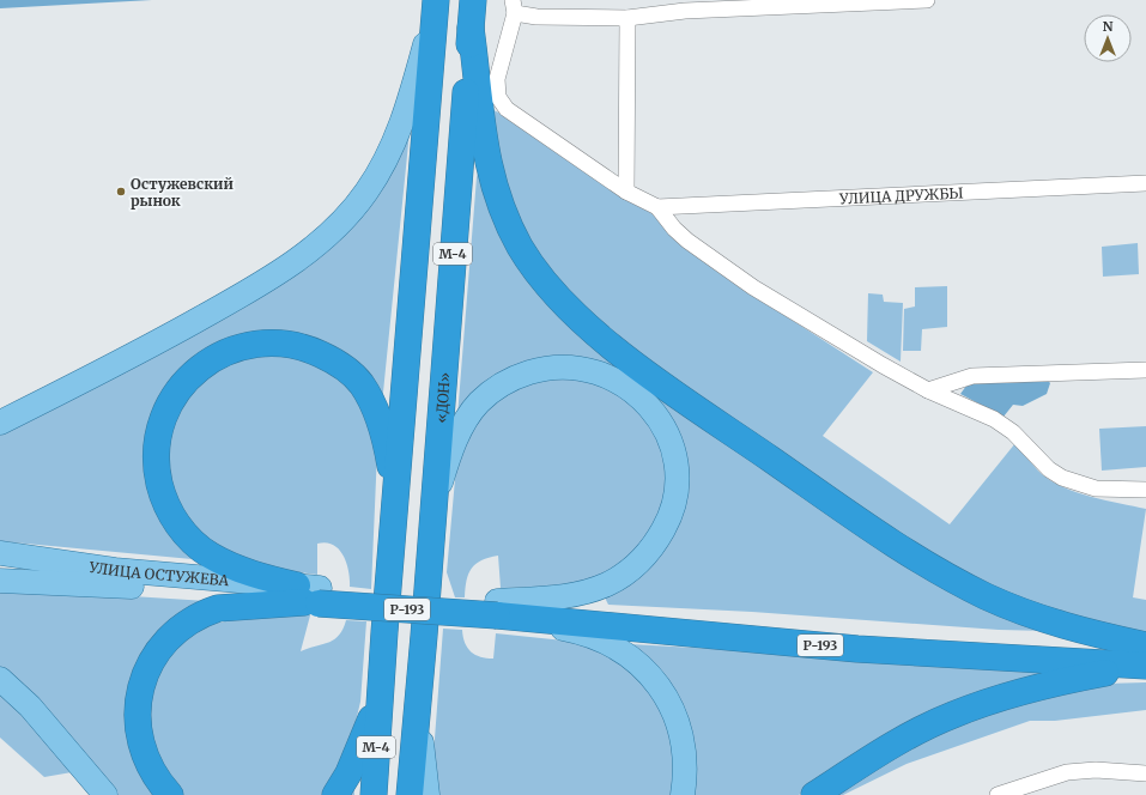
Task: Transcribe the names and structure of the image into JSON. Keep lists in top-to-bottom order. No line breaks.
{"streets":{"highway":["М-4","«ДОН»","Р-193"],"main road":["УЛИЦА ОСТУЖЕВА"],"street":["УЛИЦА ДРУЖБЫ"]},"crossings":[["УЛИЦА ОСТУЖЕВА","Р-193"]],"places":["Остужевский рынок"],"north":"top"}
